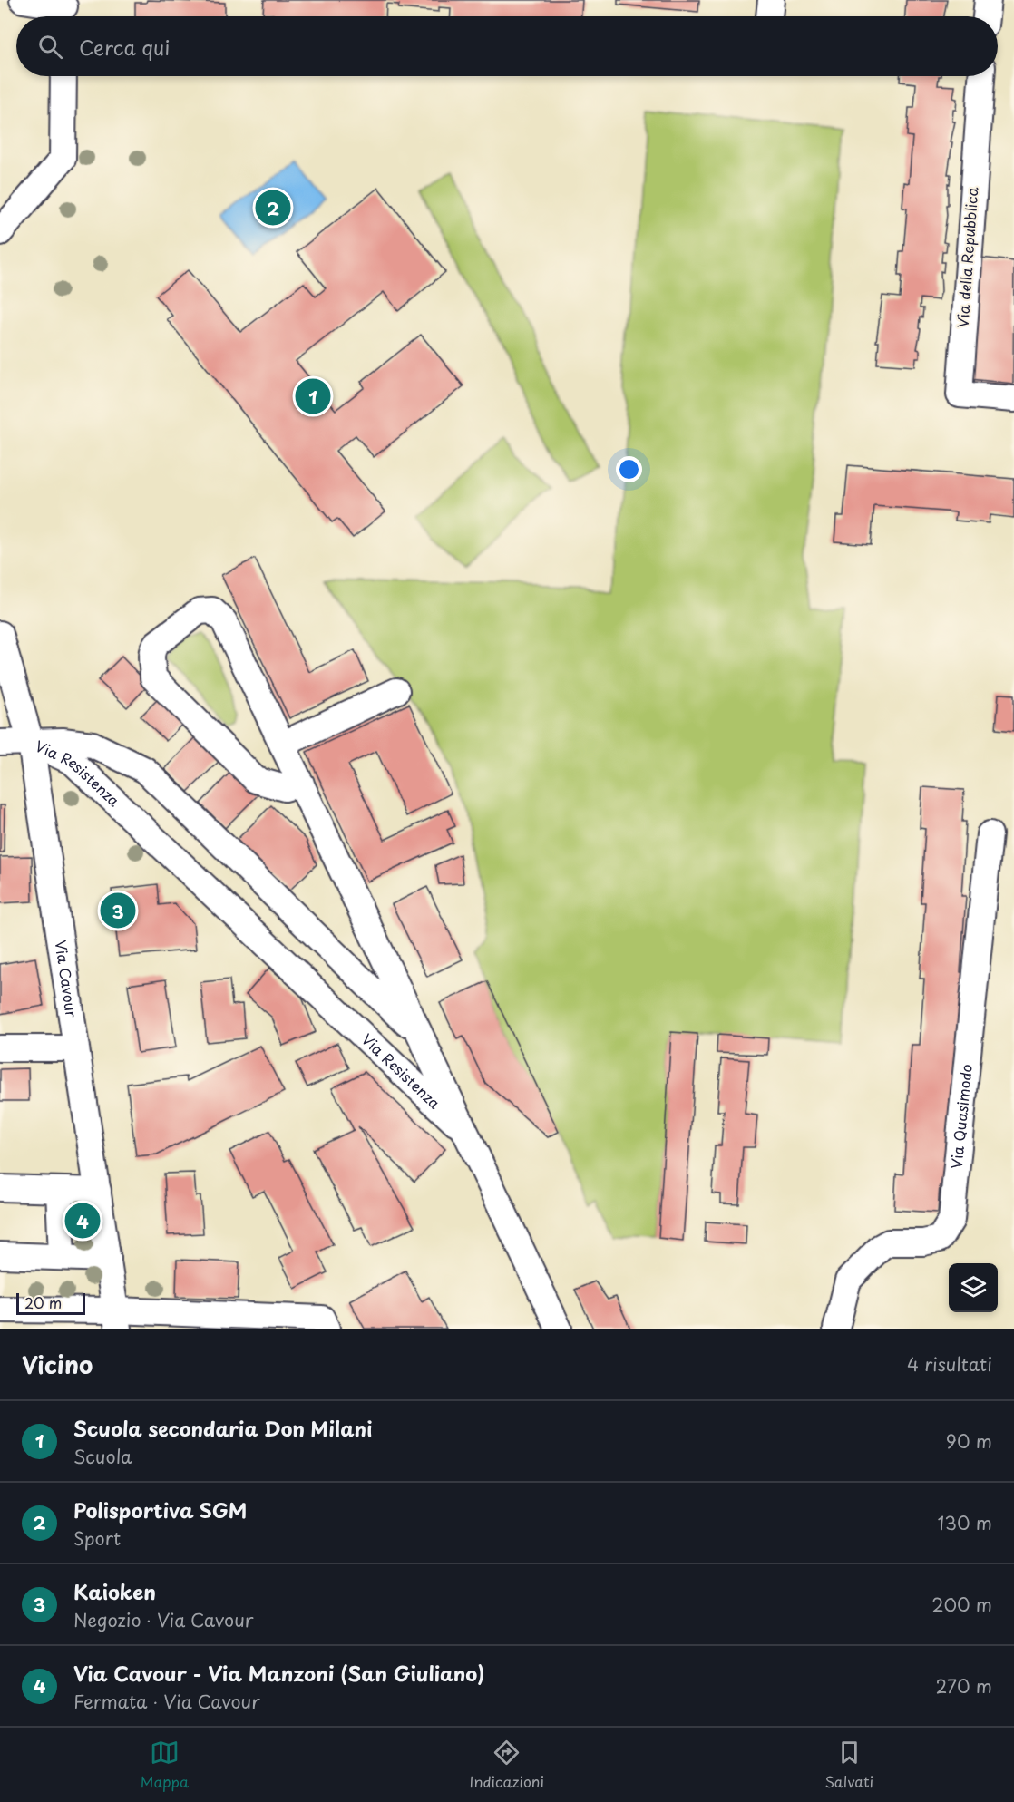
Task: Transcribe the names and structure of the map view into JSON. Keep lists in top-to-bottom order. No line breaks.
{"streets":{"street":["Via della Repubblica","Via Resistenza","Via Cavour","Via Quasimodo"]},"crossings":[["Via Resistenza","Via Cavour"]],"scale_bar":"20 m","page":{"search":"Cerca qui","pins":["2","1","3","4"],"scale":"20 m","heading":["Vicino","4 risultati"],"list":[{"mark":"1","name":"Scuola secondaria Don Milani","note":"Scuola","value":"90 m"},{"mark":"2","name":"Polisportiva SGM","note":"Sport","value":"130 m"},{"mark":"3","name":"Kaioken","note":"Negozio · Via Cavour","value":"200 m"},{"mark":"4","name":"Via Cavour - Via Manzoni (San Giuliano)","note":"Fermata · Via Cavour","value":"270 m"}],"nav":["Mappa","Indicazioni","Salvati"]}}
